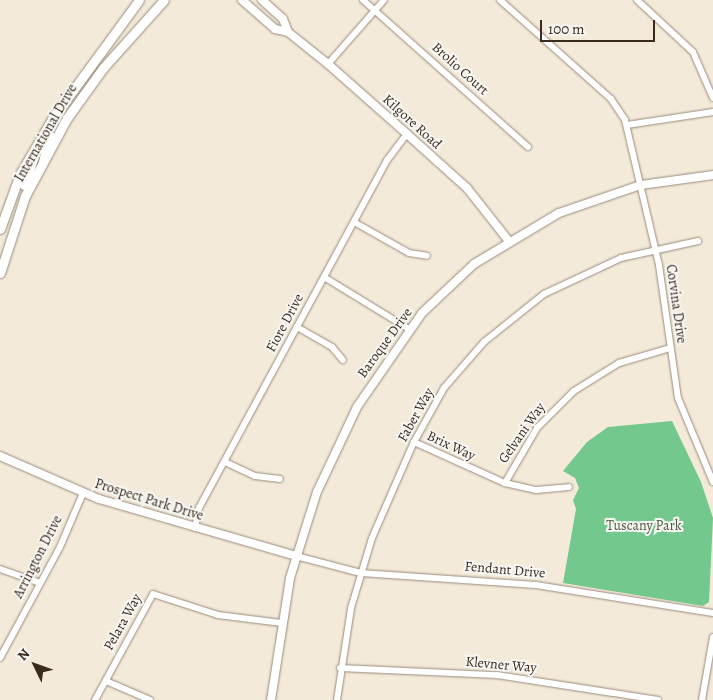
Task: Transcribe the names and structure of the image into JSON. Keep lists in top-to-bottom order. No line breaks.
{"streets":{"main road":["International Drive"],"street":["Brolio Court","Kilgore Road","Corvina Drive","Fiore Drive","Baroque Drive","Faber Way","Gelvani Way","Brix Way","Prospect Park Drive","Arrington Drive","Fendant Drive","Pelara Way","Klevner Way"]},"crossings":[["Kilgore Road","Fiore Drive"],["Kilgore Road","Baroque Drive"],["Corvina Drive","Baroque Drive"],["Corvina Drive","Faber Way"],["Corvina Drive","Gelvani Way"],["Fiore Drive","Prospect Park Drive"],["Baroque Drive","Prospect Park Drive"],["Baroque Drive","Fendant Drive"],["Baroque Drive","Pelara Way"],["Faber Way","Brix Way"],["Faber Way","Fendant Drive"],["Faber Way","Klevner Way"],["Gelvani Way","Brix Way"],["Prospect Park Drive","Arrington Drive"],["Prospect Park Drive","Fendant Drive"]],"parks":["Tuscany Park"],"scale_bar":"100 m","north":"top left"}
